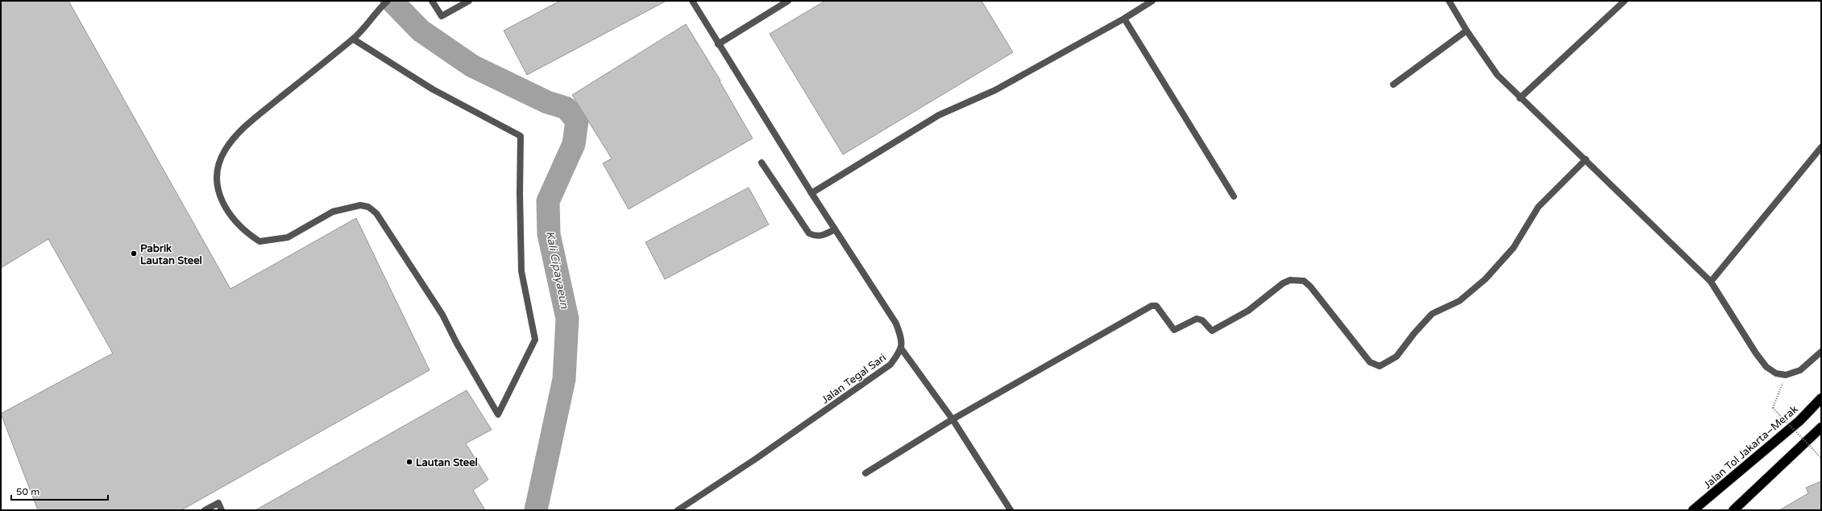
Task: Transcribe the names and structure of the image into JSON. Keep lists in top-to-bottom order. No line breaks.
{"streets":{"highway":["Jalan Tol Jakarta–Merak"],"street":["Jalan Tegal Sari"]},"water":["Kali Cipayaeun"],"places":["Pabrik Lautan Steel","Lautan Steel"],"scale_bar":"50 m"}
